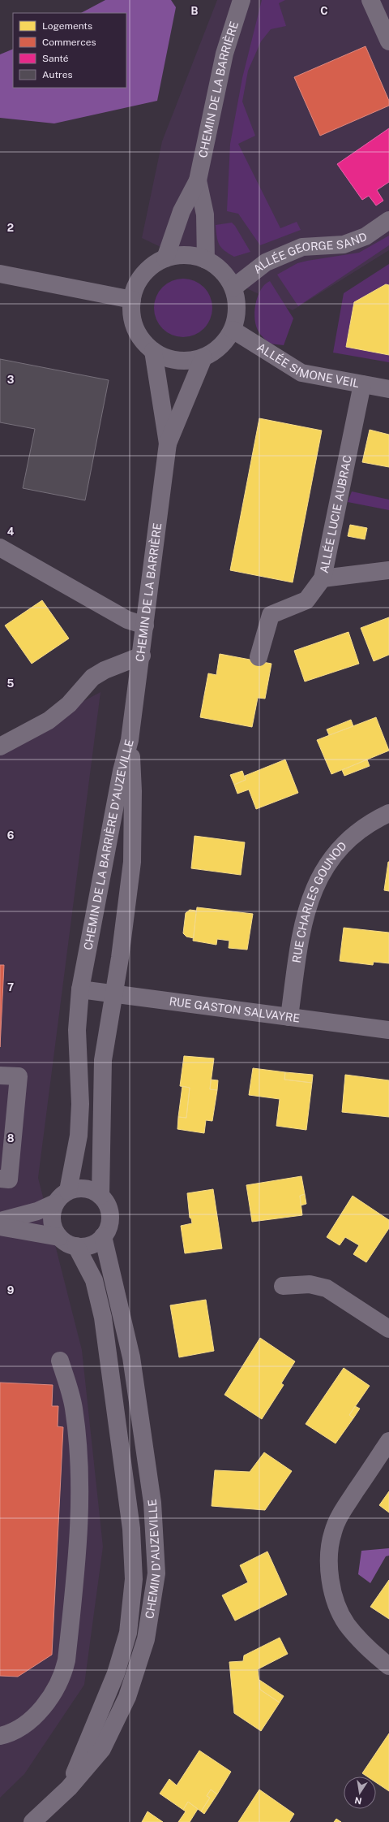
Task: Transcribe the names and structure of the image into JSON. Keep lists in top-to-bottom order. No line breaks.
{"streets":{"street":["CHEMIN DE LA BARRIÈRE","ALLÉE GEORGE SAND","ALLÉE SIMONE VEIL","ALLÉE LUCIE AUBRAC","CHEMIN DE LA BARRIÈRE D'AUZEVILLE","RUE CHARLES GOUNOD","RUE GASTON SALVAYRE","CHEMIN D'AUZEVILLE"]},"crossings":[["CHEMIN DE LA BARRIÈRE","ALLÉE GEORGE SAND"],["CHEMIN DE LA BARRIÈRE","ALLÉE SIMONE VEIL"],["CHEMIN DE LA BARRIÈRE","CHEMIN DE LA BARRIÈRE D'AUZEVILLE"],["ALLÉE GEORGE SAND","ALLÉE SIMONE VEIL"],["ALLÉE SIMONE VEIL","ALLÉE LUCIE AUBRAC"],["CHEMIN DE LA BARRIÈRE D'AUZEVILLE","RUE GASTON SALVAYRE"],["CHEMIN DE LA BARRIÈRE D'AUZEVILLE","CHEMIN D'AUZEVILLE"],["RUE CHARLES GOUNOD","RUE GASTON SALVAYRE"]],"legend":["Logements","Commerces","Santé","Autres"],"north":"bottom","grid":{"columns":["B","C"],"rows":["2","3","4","5","6","7","8","9"]}}
